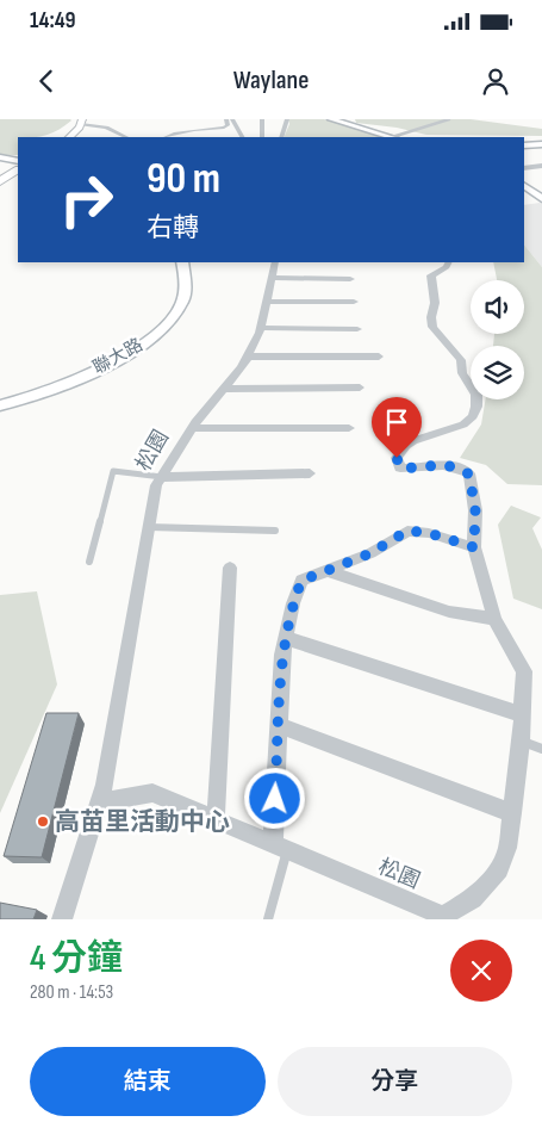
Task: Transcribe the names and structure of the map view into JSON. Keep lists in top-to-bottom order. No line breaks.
{"streets":{"street":["聯大路","松園"]},"places":["高苗里活動中心"],"page":{"status":"14:49","header":"Waylane","turn":["90 m","右轉"],"heading":["4 分鐘","280 m · 14:53"],"buttons":["結束","分享"]}}
